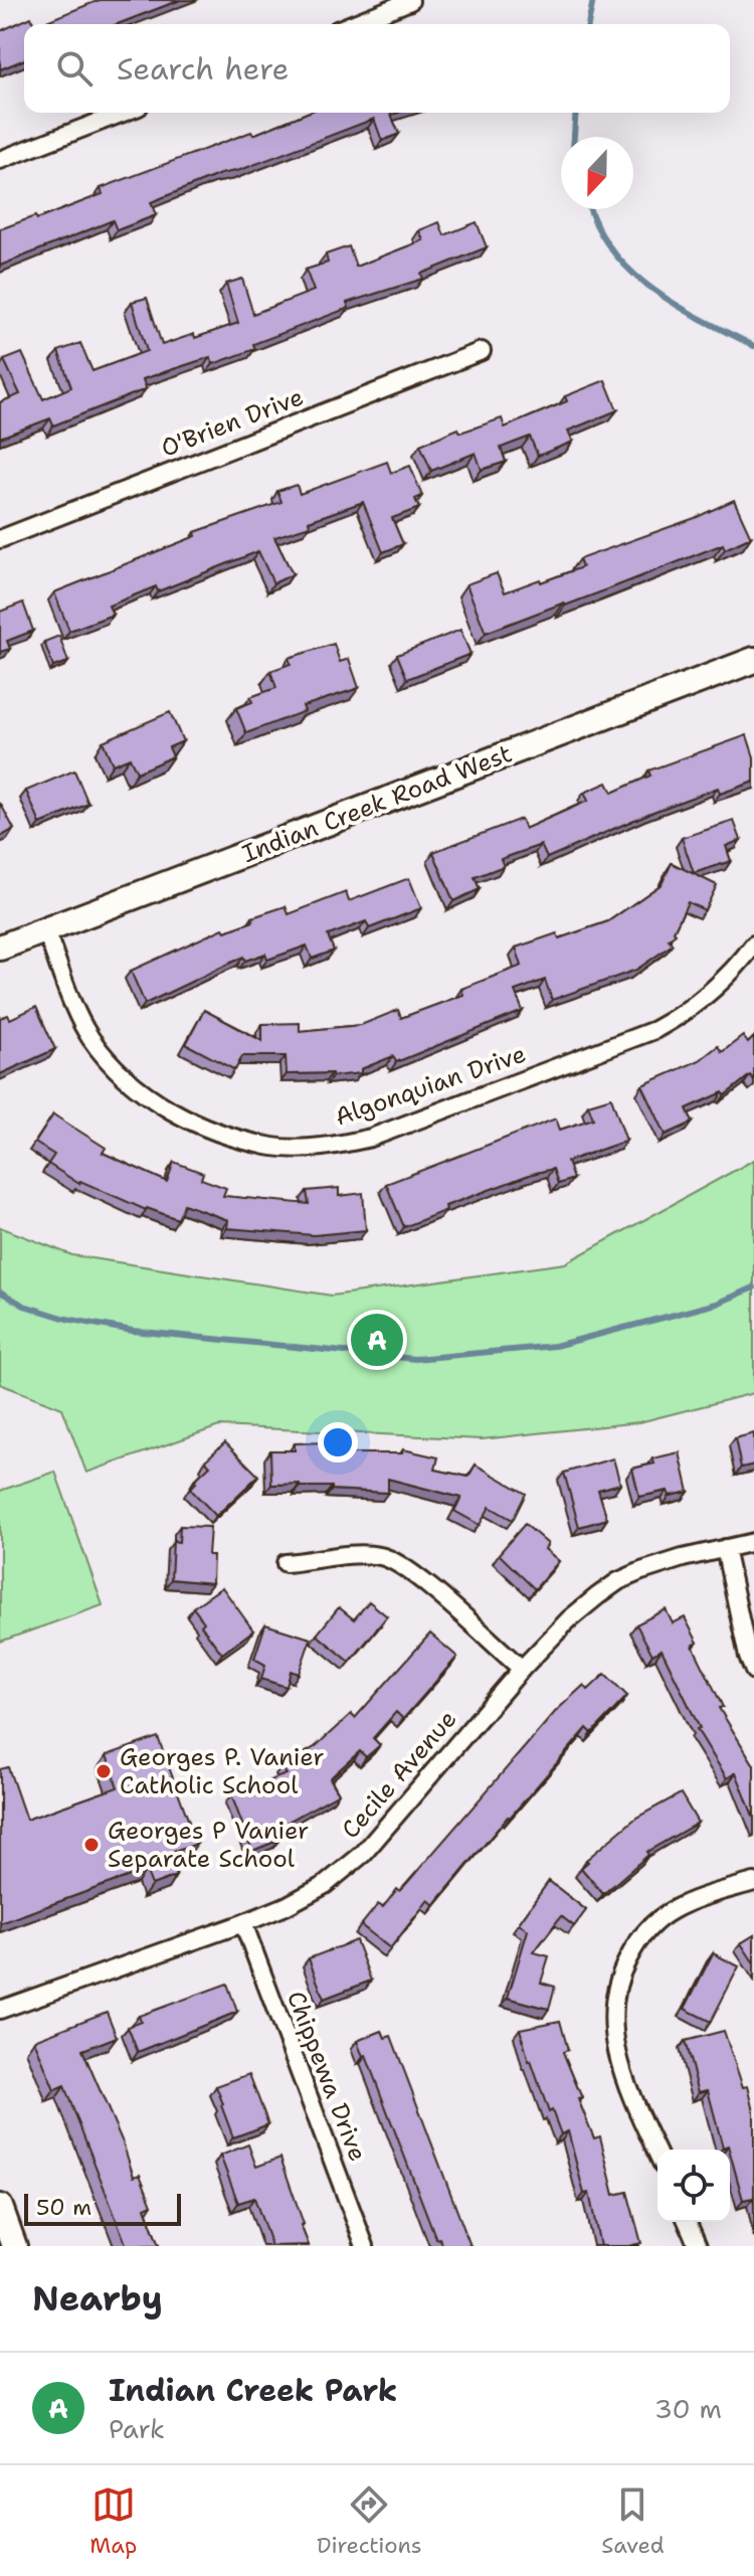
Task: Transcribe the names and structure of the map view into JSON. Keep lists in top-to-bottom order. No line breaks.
{"streets":{"street":["O'Brien Drive","Indian Creek Road West","Algonquian Drive","Cecile Avenue","Chippewa Drive"]},"crossings":[["Indian Creek Road West","Algonquian Drive"],["Cecile Avenue","Chippewa Drive"]],"places":["Georges P. Vanier Catholic School","Georges P Vanier Separate School"],"scale_bar":"50 m","north":"bottom","page":{"search":"Search here","pins":"A","scale":"50 m","heading":"Nearby","list":[{"mark":"A","name":"Indian Creek Park","note":"Park","value":"30 m"}],"nav":["Map","Directions","Saved"]}}
